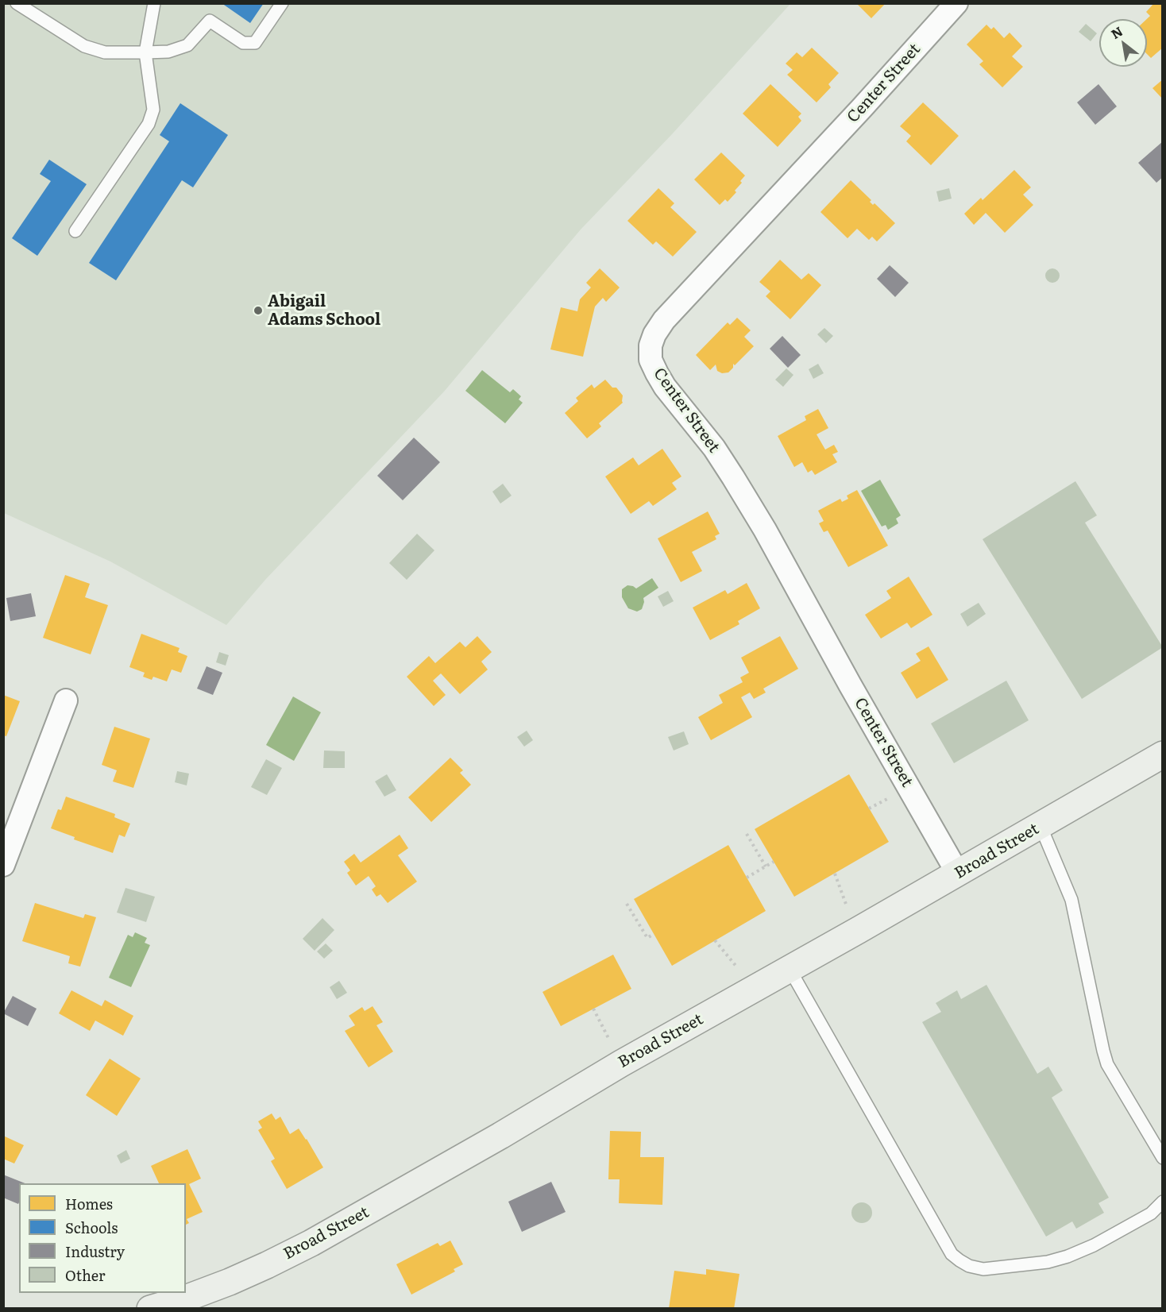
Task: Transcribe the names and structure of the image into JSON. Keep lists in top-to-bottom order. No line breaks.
{"streets":{"main road":["Broad Street"],"street":["Center Street"]},"crossings":[["Center Street","Broad Street"]],"places":["Abigail Adams School"],"legend":["Homes","Schools","Industry","Other"],"north":"top left"}
